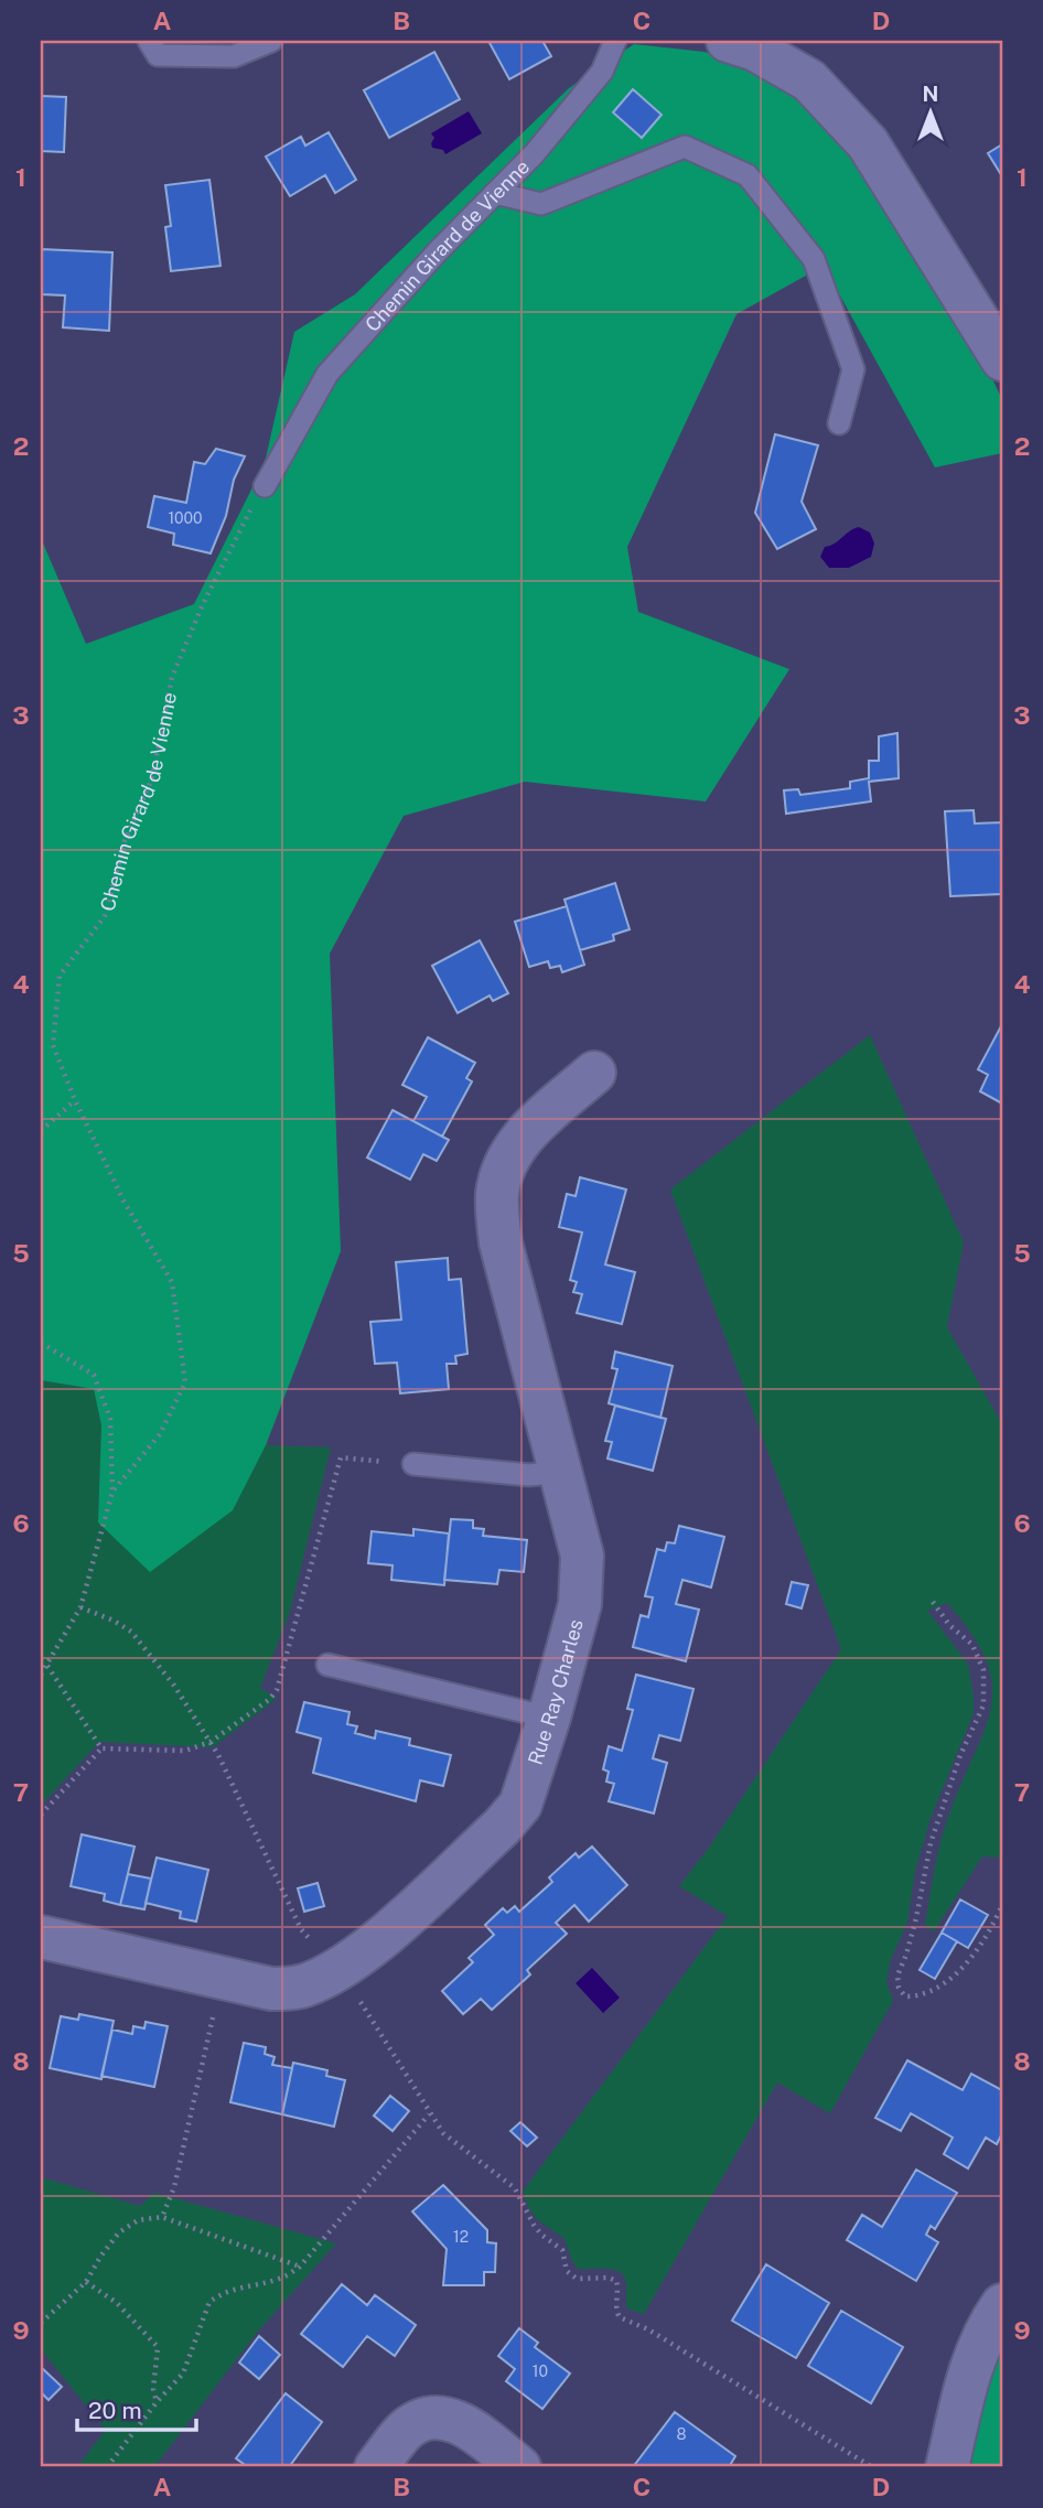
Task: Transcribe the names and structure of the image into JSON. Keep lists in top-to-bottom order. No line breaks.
{"streets":{"street":["Rue Ray Charles"],"lane":["Chemin Girard de Vienne"]},"house_numbers":["1000","12","10","8"],"scale_bar":"20 m","north":"top","grid":{"columns":["A","B","C","D"],"rows":["1","2","3","4","5","6","7","8","9"]}}
